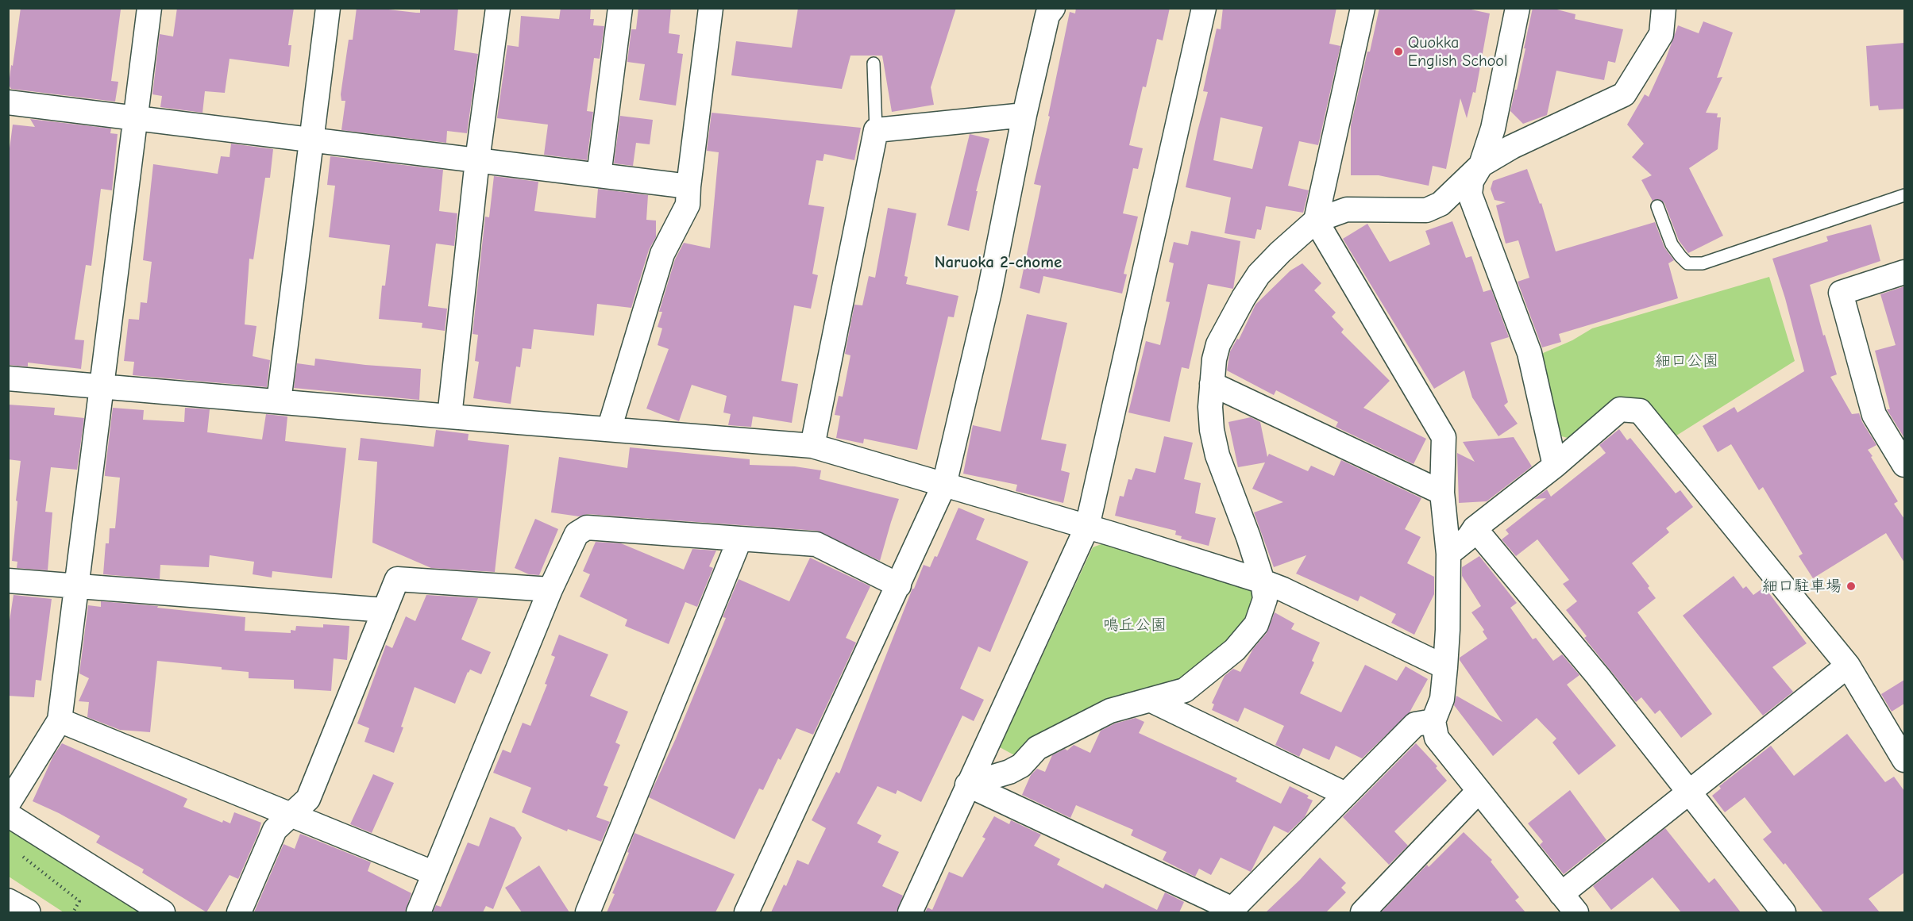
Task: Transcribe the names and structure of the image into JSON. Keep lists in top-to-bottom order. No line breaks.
{"districts":["Naruoka 2-chome"],"parks":["細口公園","鳴丘公園"],"places":["Quokka English School","細口駐車場"]}
